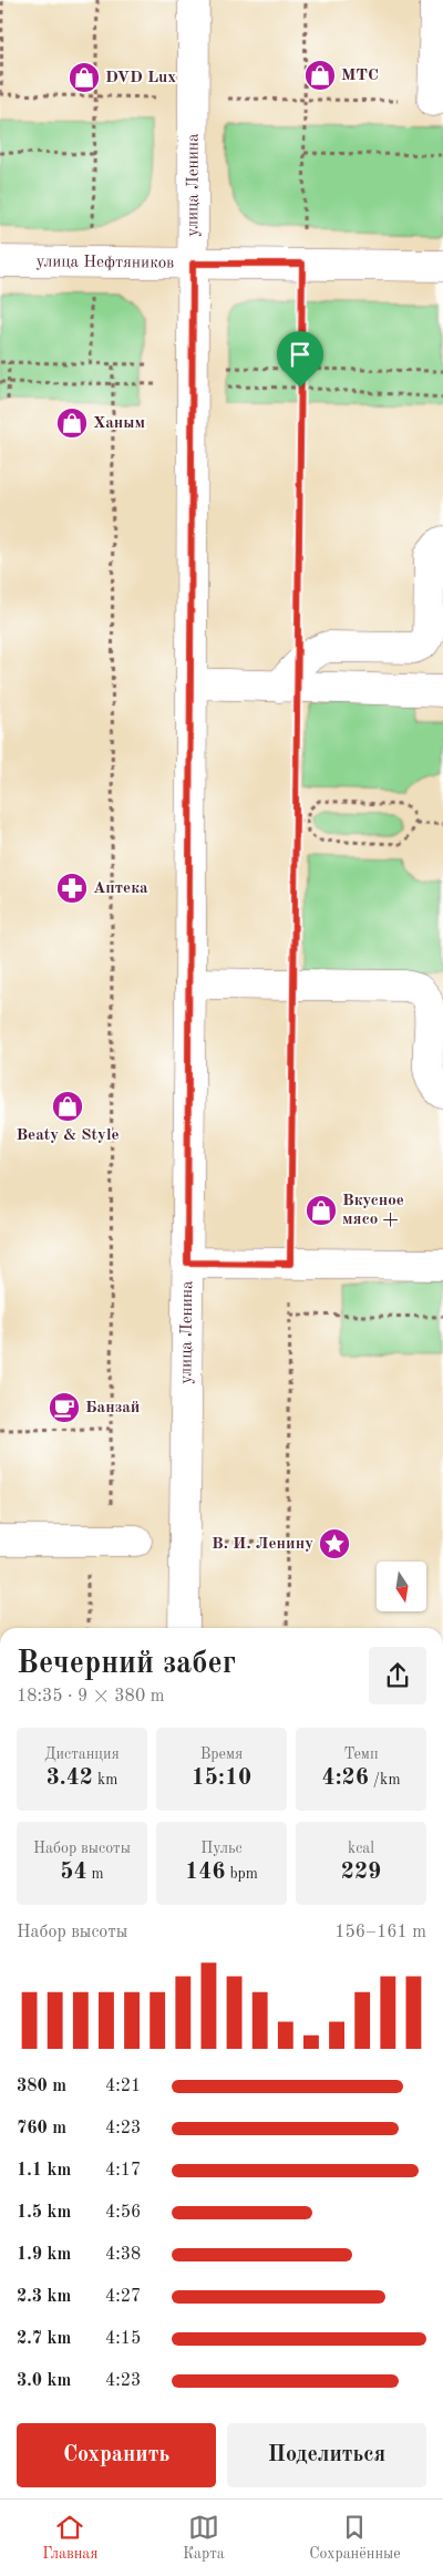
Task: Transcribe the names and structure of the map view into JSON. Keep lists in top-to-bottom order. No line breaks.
{"streets":{"main road":["улица Ленина","улица Нефтяников"]},"crossings":[["улица Ленина","улица Нефтяников"]],"places":{"shop":["МТС","DVD Lux","Ханым","Beaty & Style","Вкусное мясо +"],"pharmacy":["Аптека"],"cafe":["Банзай"],"place":["В. И. Ленину"]},"north":"bottom","page":{"heading":["Вечерний забег","18:35 · 9 × 380 m"],"stats":[["Дистанция","3.42 km"],["Время","15:10"],["Темп","4:26 /km"],["Набор высоты","54 m"],["Пульс","146 bpm"],["kcal","229"]],"chart":["Набор высоты","156–161 m"],"list":[{"name":"380 m","note":"4:21"},{"name":"760 m","note":"4:23"},{"name":"1.1 km","note":"4:17"},{"name":"1.5 km","note":"4:56"},{"name":"1.9 km","note":"4:38"},{"name":"2.3 km","note":"4:27"},{"name":"2.7 km","note":"4:15"},{"name":"3.0 km","note":"4:23"}],"buttons":["Сохранить","Поделиться"],"tabs":["Главная","Карта","Сохранённые"]}}
